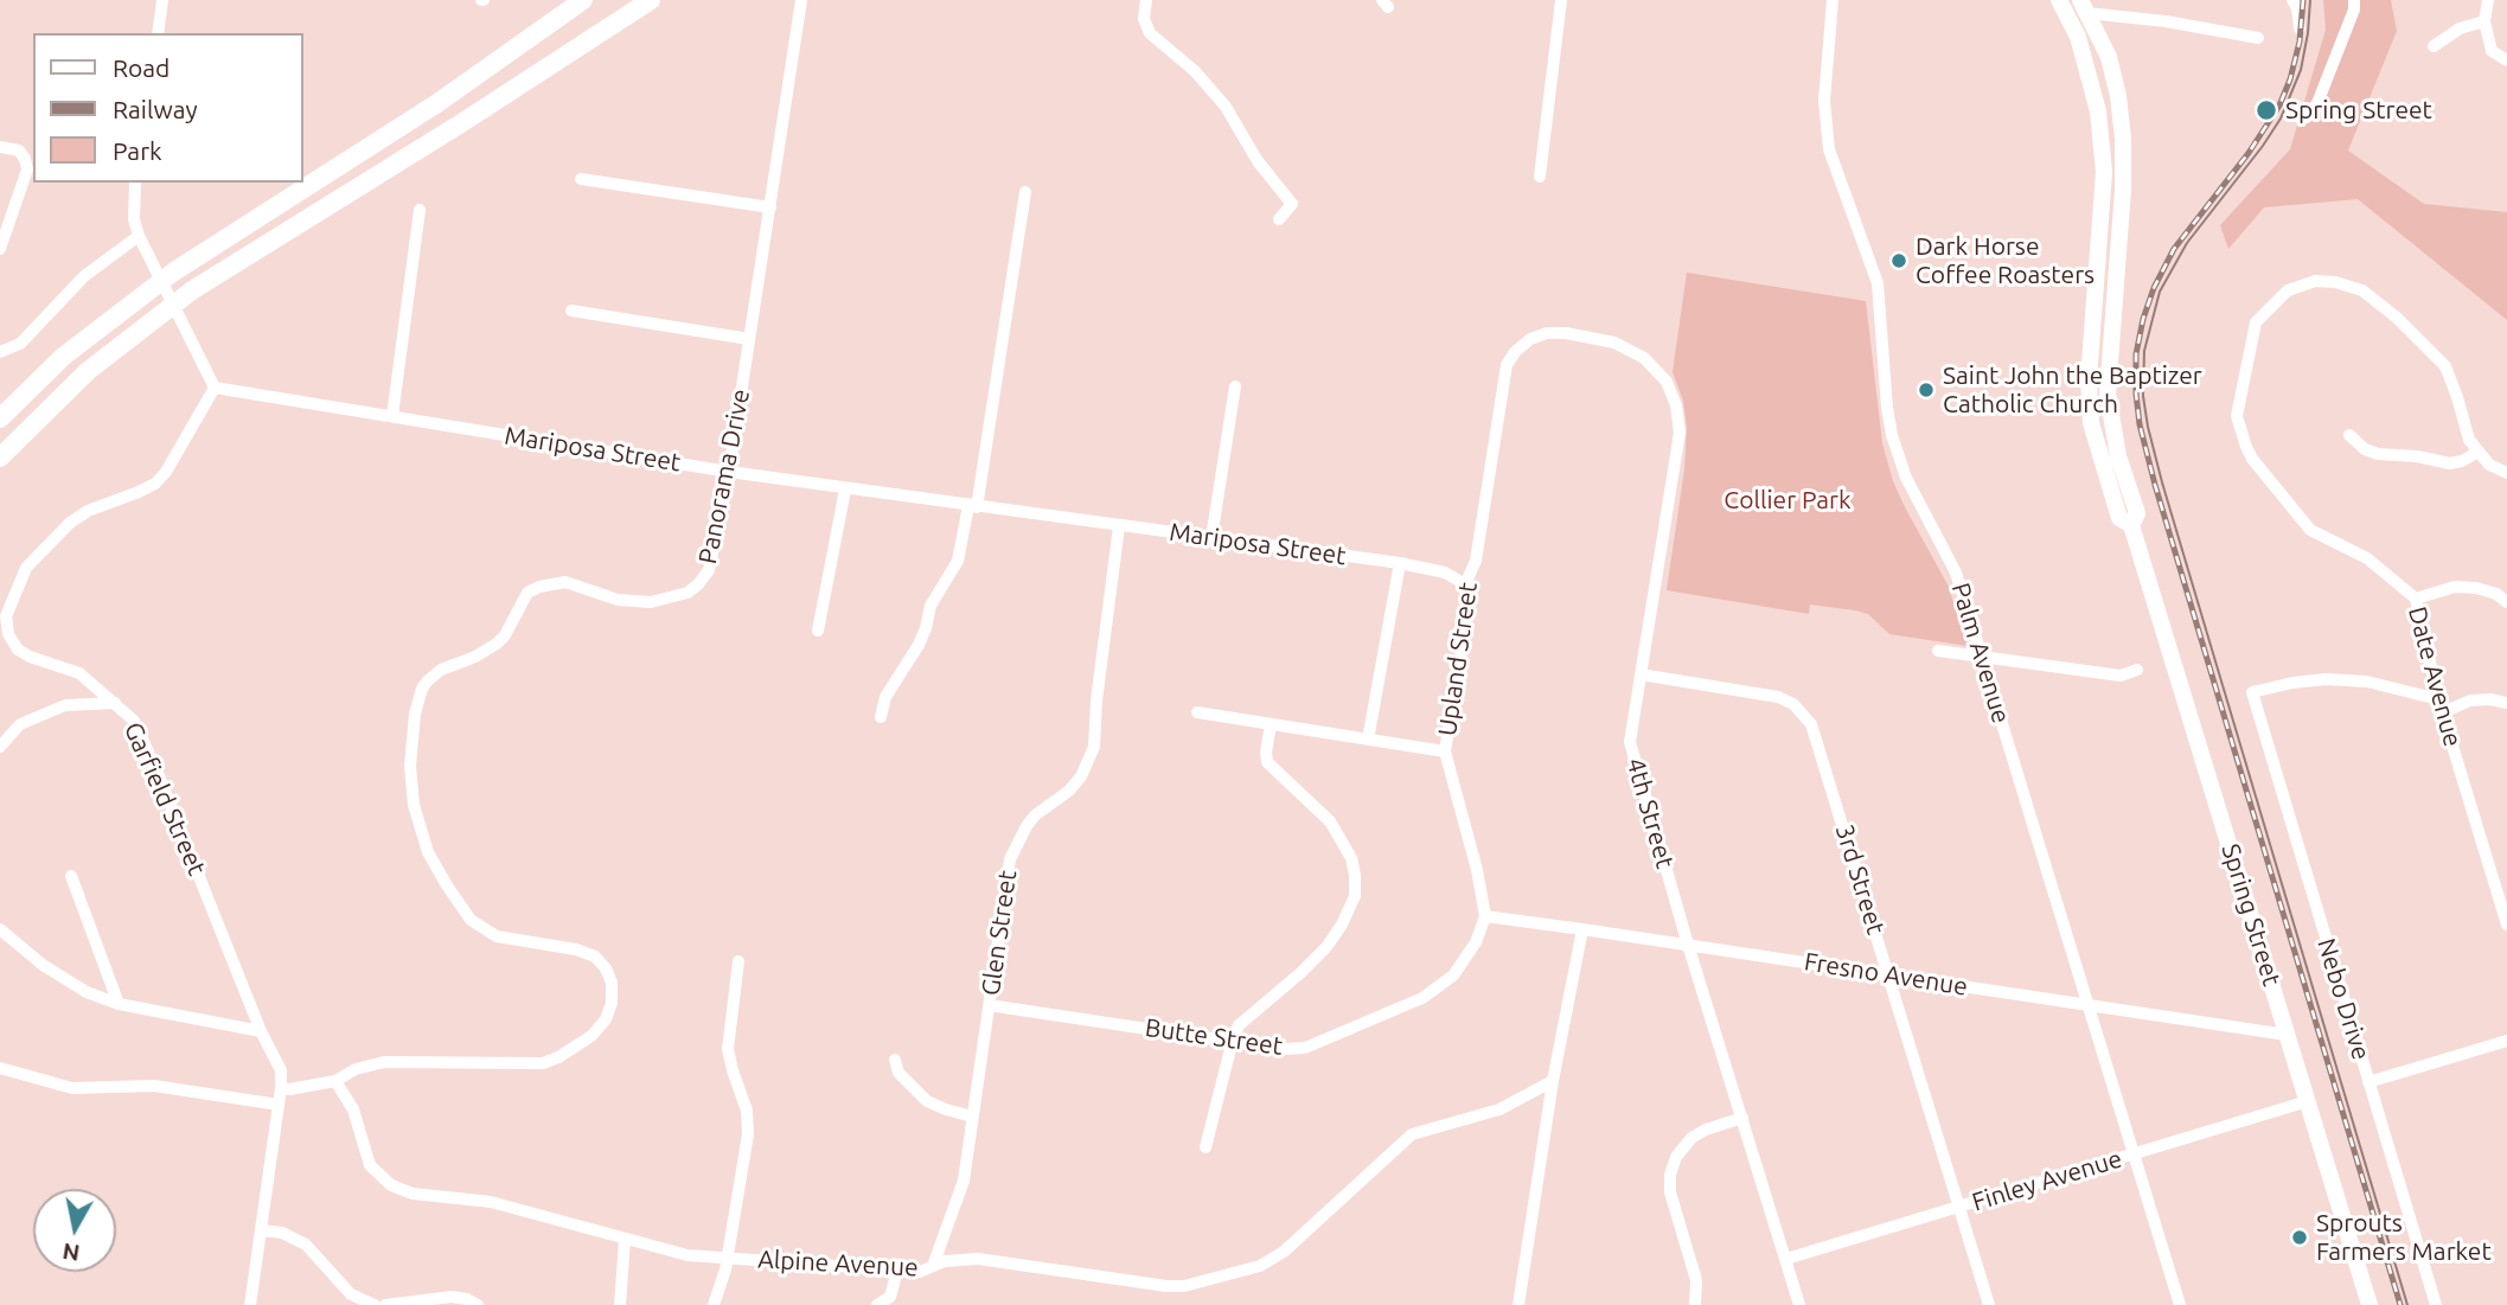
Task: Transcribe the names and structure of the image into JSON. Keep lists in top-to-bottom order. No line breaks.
{"streets":{"main road":["Spring Street"],"street":["Mariposa Street","Panorama Drive","Palm Avenue","Upland Street","Date Avenue","Garfield Street","4th Street","3rd Street","Glen Street","Fresno Avenue","Nebo Drive","Butte Street","Finley Avenue","Alpine Avenue"]},"crossings":[["Mariposa Street","Panorama Drive"],["Mariposa Street","Upland Street"],["Mariposa Street","Garfield Street"],["Mariposa Street","Glen Street"],["Panorama Drive","Alpine Avenue"],["Palm Avenue","Fresno Avenue"],["Palm Avenue","Finley Avenue"],["Upland Street","4th Street"],["Upland Street","Fresno Avenue"],["Upland Street","Butte Street"],["Date Avenue","Nebo Drive"],["4th Street","3rd Street"],["4th Street","Fresno Avenue"],["4th Street","Finley Avenue"],["3rd Street","Fresno Avenue"],["3rd Street","Finley Avenue"],["Spring Street","Fresno Avenue"],["Spring Street","Finley Avenue"],["Glen Street","Butte Street"],["Glen Street","Alpine Avenue"],["Fresno Avenue","Butte Street"]],"parks":["Collier Park"],"places":["Spring Street","Dark Horse Coffee Roasters","Saint John the Baptizer Catholic Church","Sprouts Farmers Market"],"legend":["Road","Railway","Park"],"north":"bottom"}
